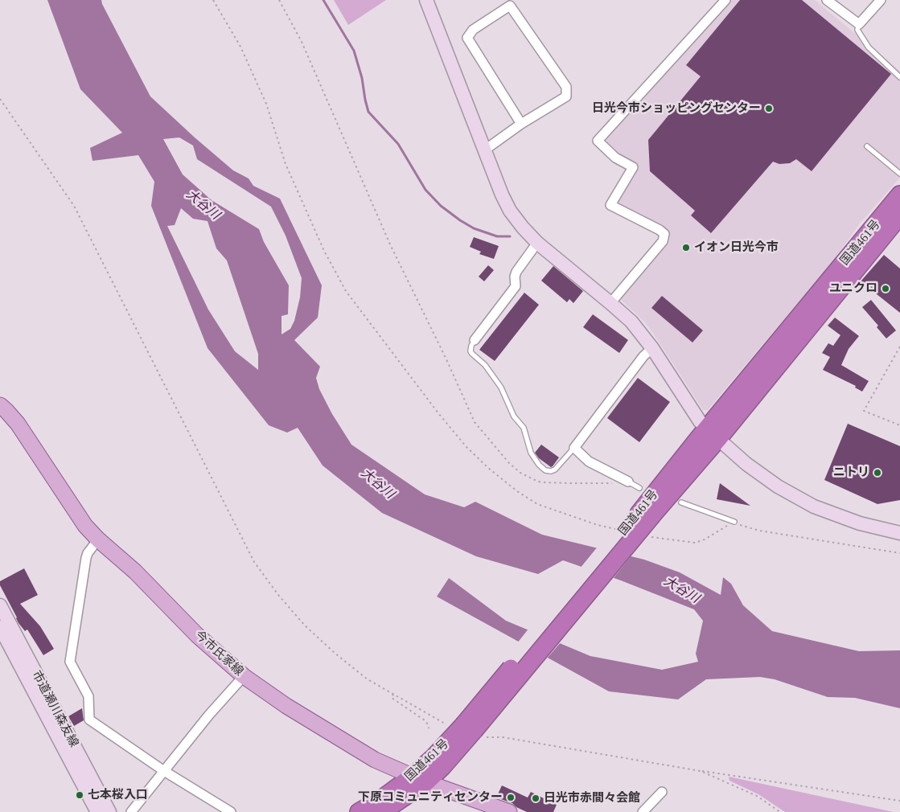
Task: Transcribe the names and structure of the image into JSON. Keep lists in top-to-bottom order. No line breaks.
{"streets":{"highway":["国道461号"],"main road":["今市氏家線"],"street":["市道瀬川森友線"]},"crossings":[["国道461号","今市氏家線"]],"water":["大谷川"],"places":["日光今市ショッピングセンター","イオン日光今市","ユニクロ","ニトリ","七本桜入口","下原コミュニティセンター","日光市赤間々会館"]}
